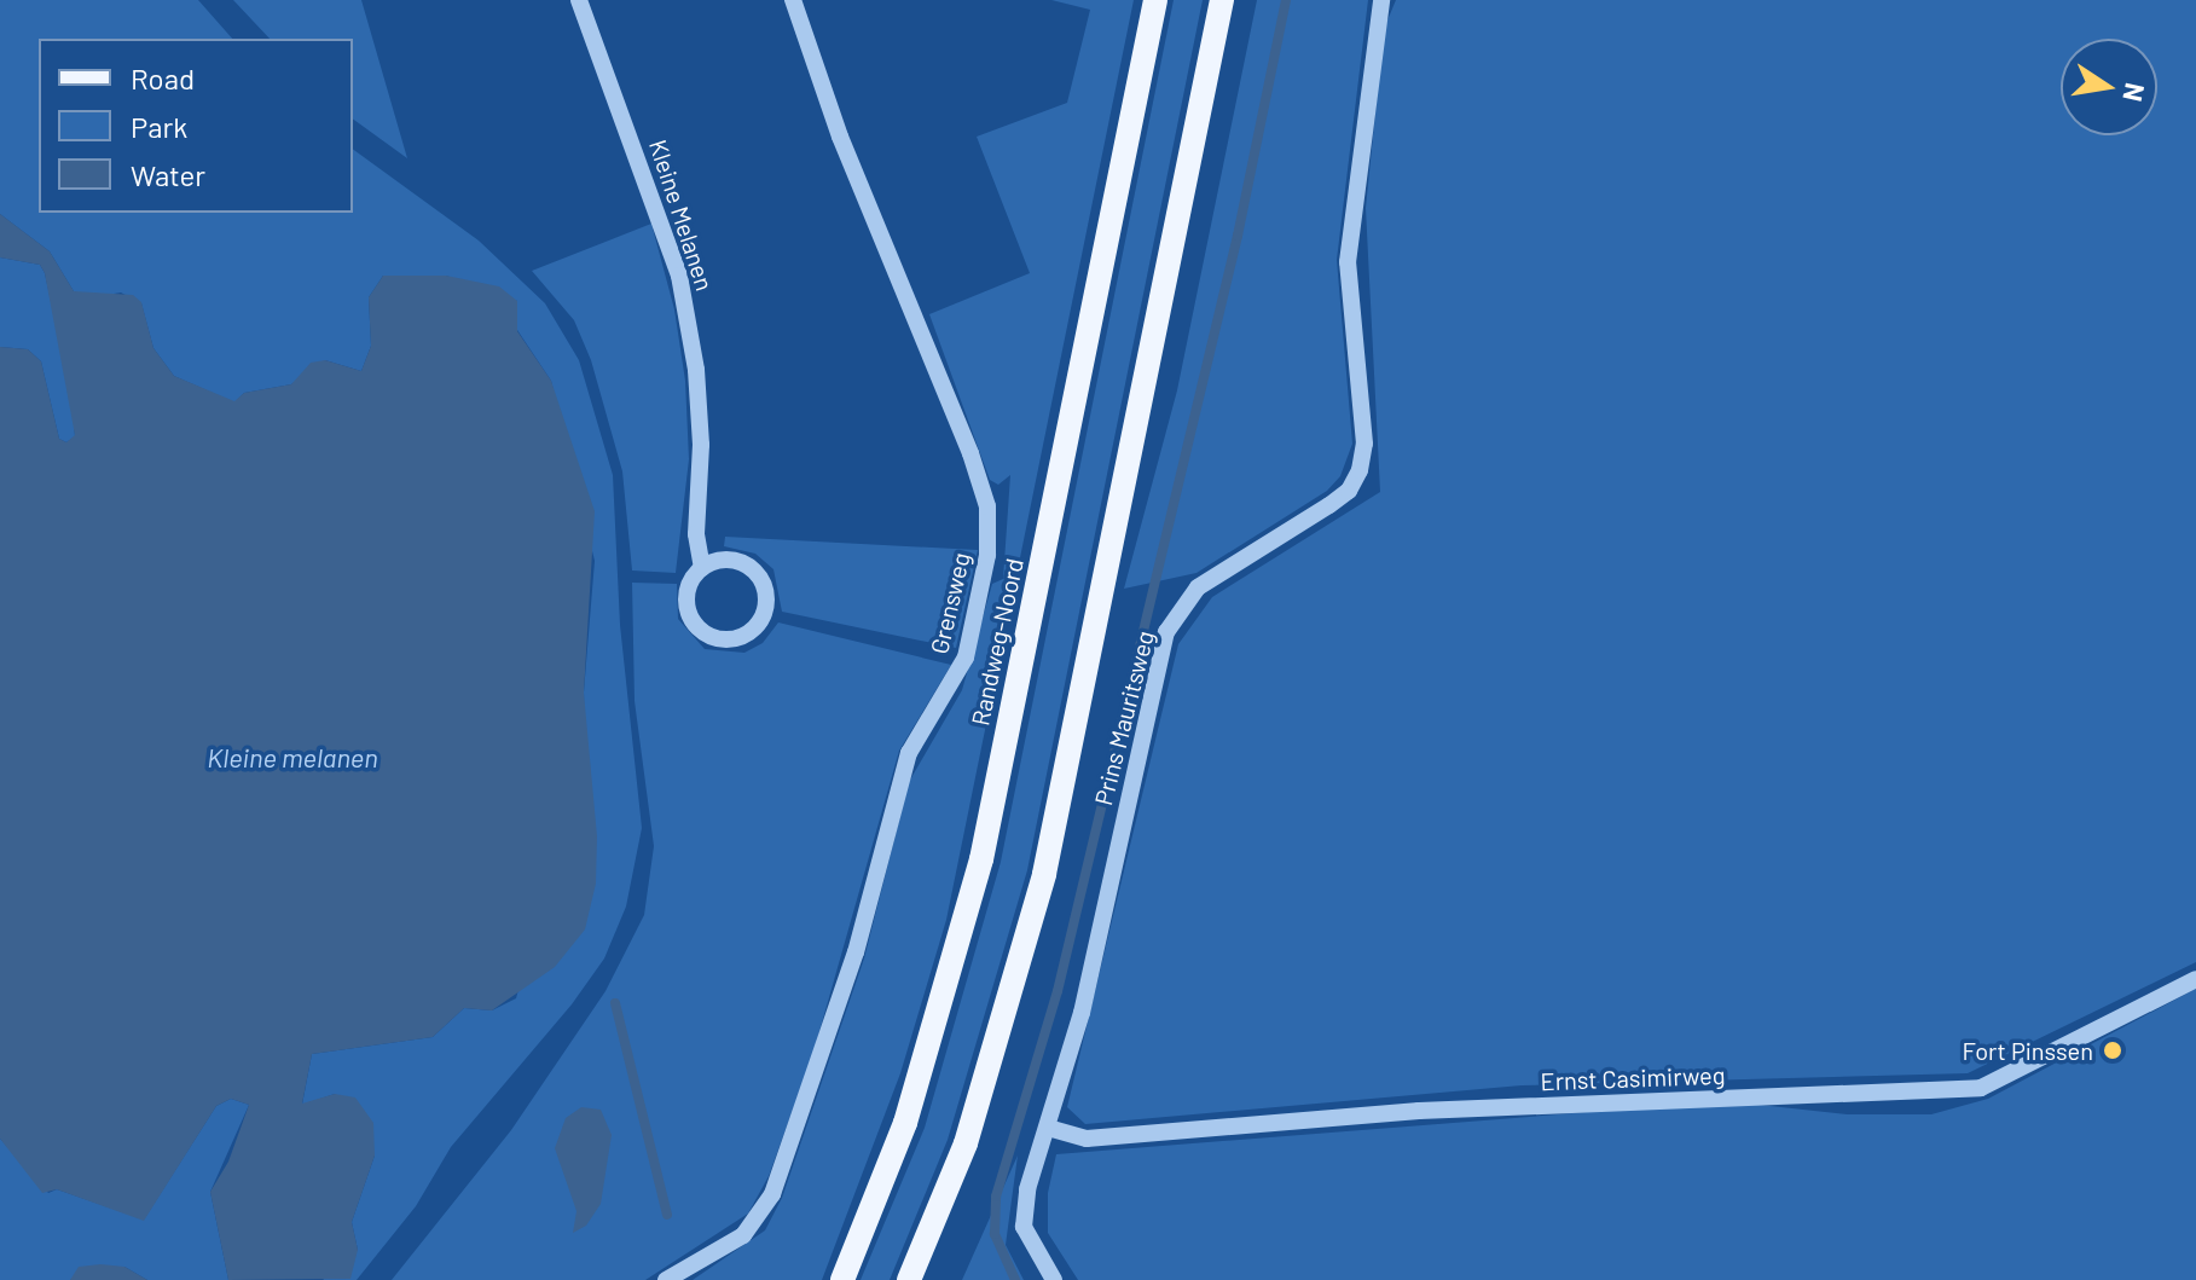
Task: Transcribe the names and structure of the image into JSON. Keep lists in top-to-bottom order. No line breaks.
{"streets":{"main road":["Randweg-Noord"],"street":["Kleine Melanen","Grensweg","Prins Mauritsweg","Ernst Casimirweg"]},"crossings":[["Prins Mauritsweg","Ernst Casimirweg"]],"water":["Kleine melanen"],"places":["Fort Pinssen"],"legend":["Road","Park","Water"],"north":"right"}
